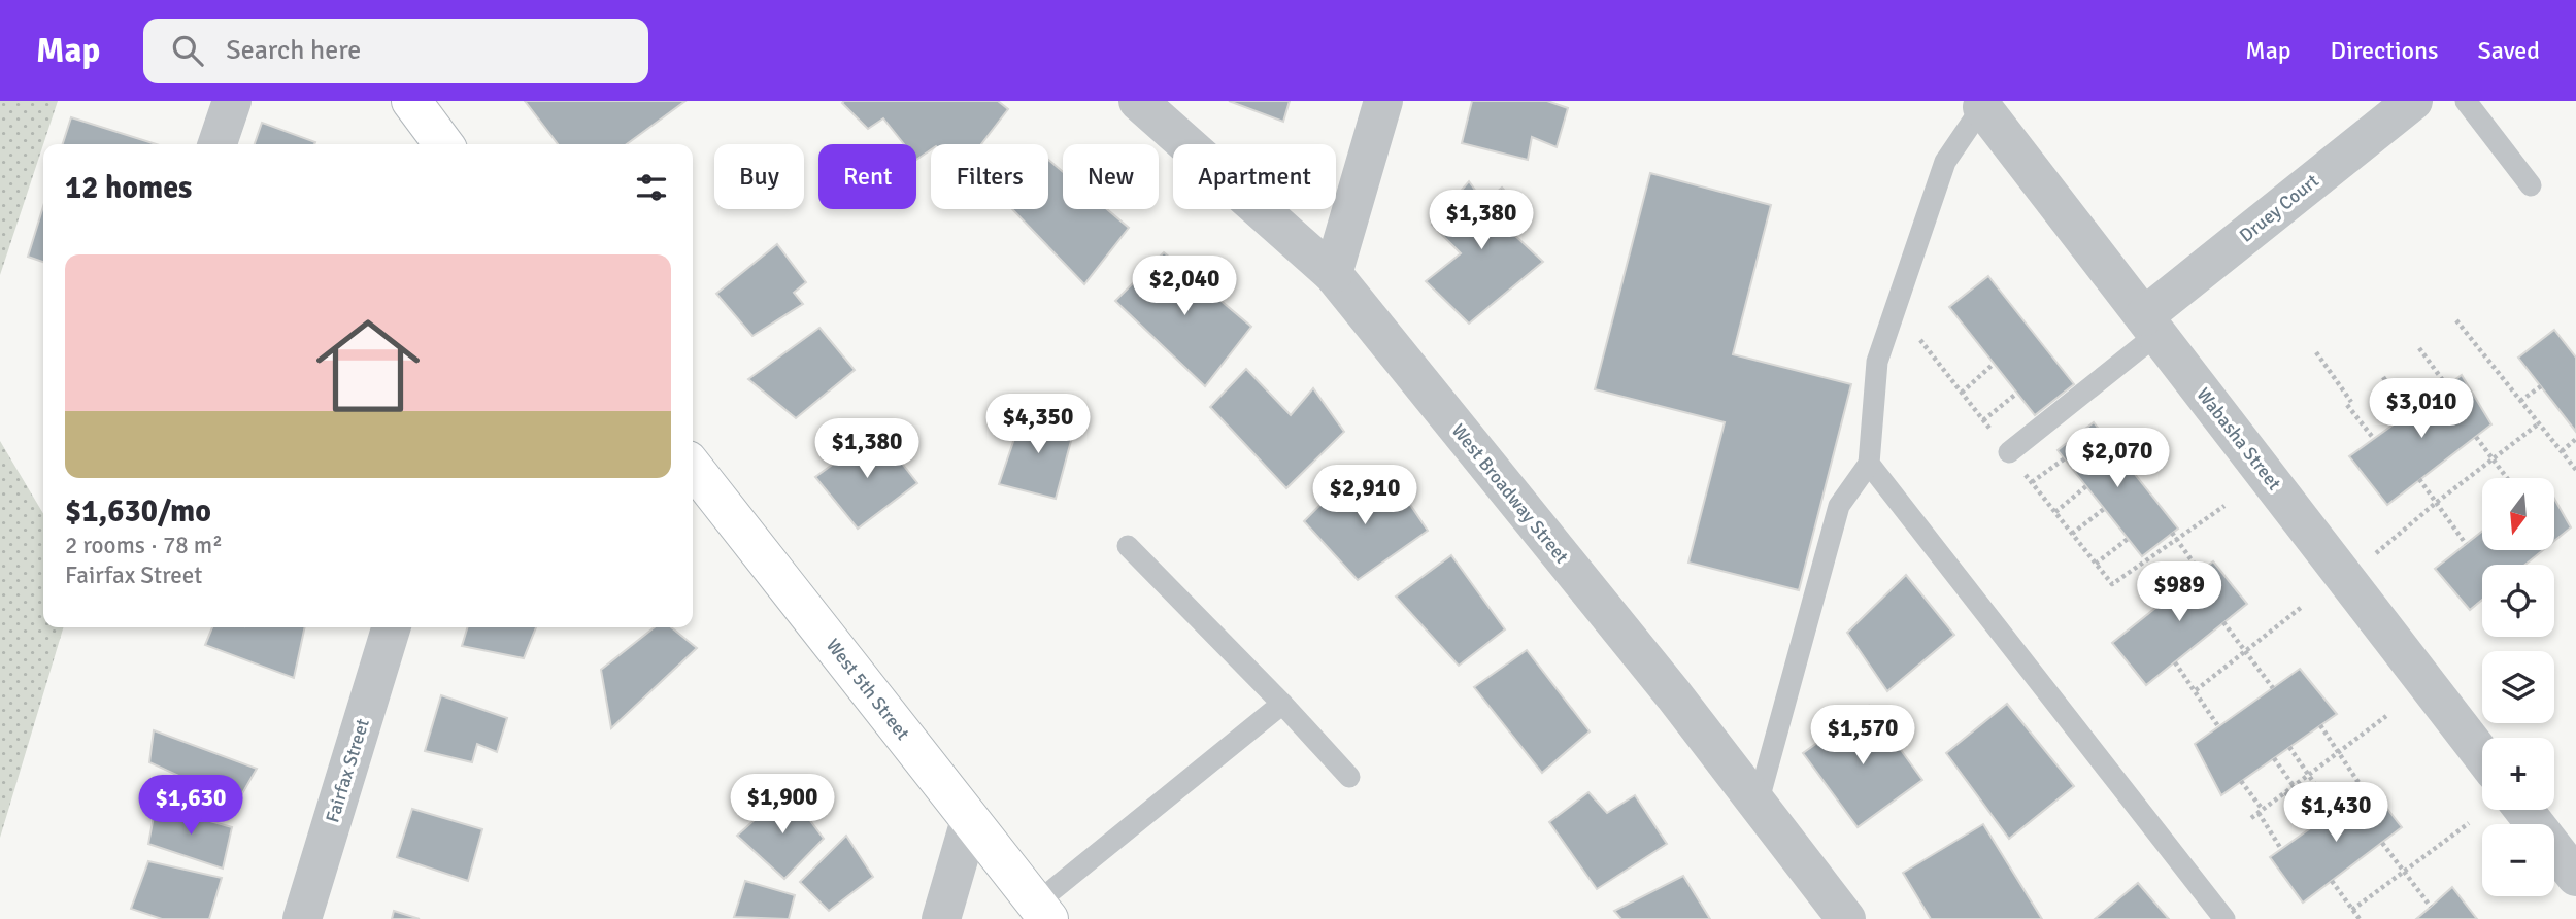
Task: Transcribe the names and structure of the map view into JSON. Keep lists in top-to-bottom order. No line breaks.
{"streets":{"main road":["West 5th Street"],"street":["Druey Court","Wabasha Street","West Broadway Street","Fairfax Street"]},"crossings":[["Druey Court","Wabasha Street"]],"north":"bottom","page":{"header":"Map","search":"Search here","nav":["Map","Directions","Saved"],"chip":["Buy","Rent","Filters","New","Apartment"],"heading":"12 homes","price":["$1,380","$2,040","$3,010","$4,350","$1,380","$2,070","$2,910","$989","$1,570","$1,900","$1,630","$1,430"],"list":[{"name":"$1,630/mo","note":"2 rooms · 78 m² · Fairfax Street"}],"map_buttons":["+","−"]}}
